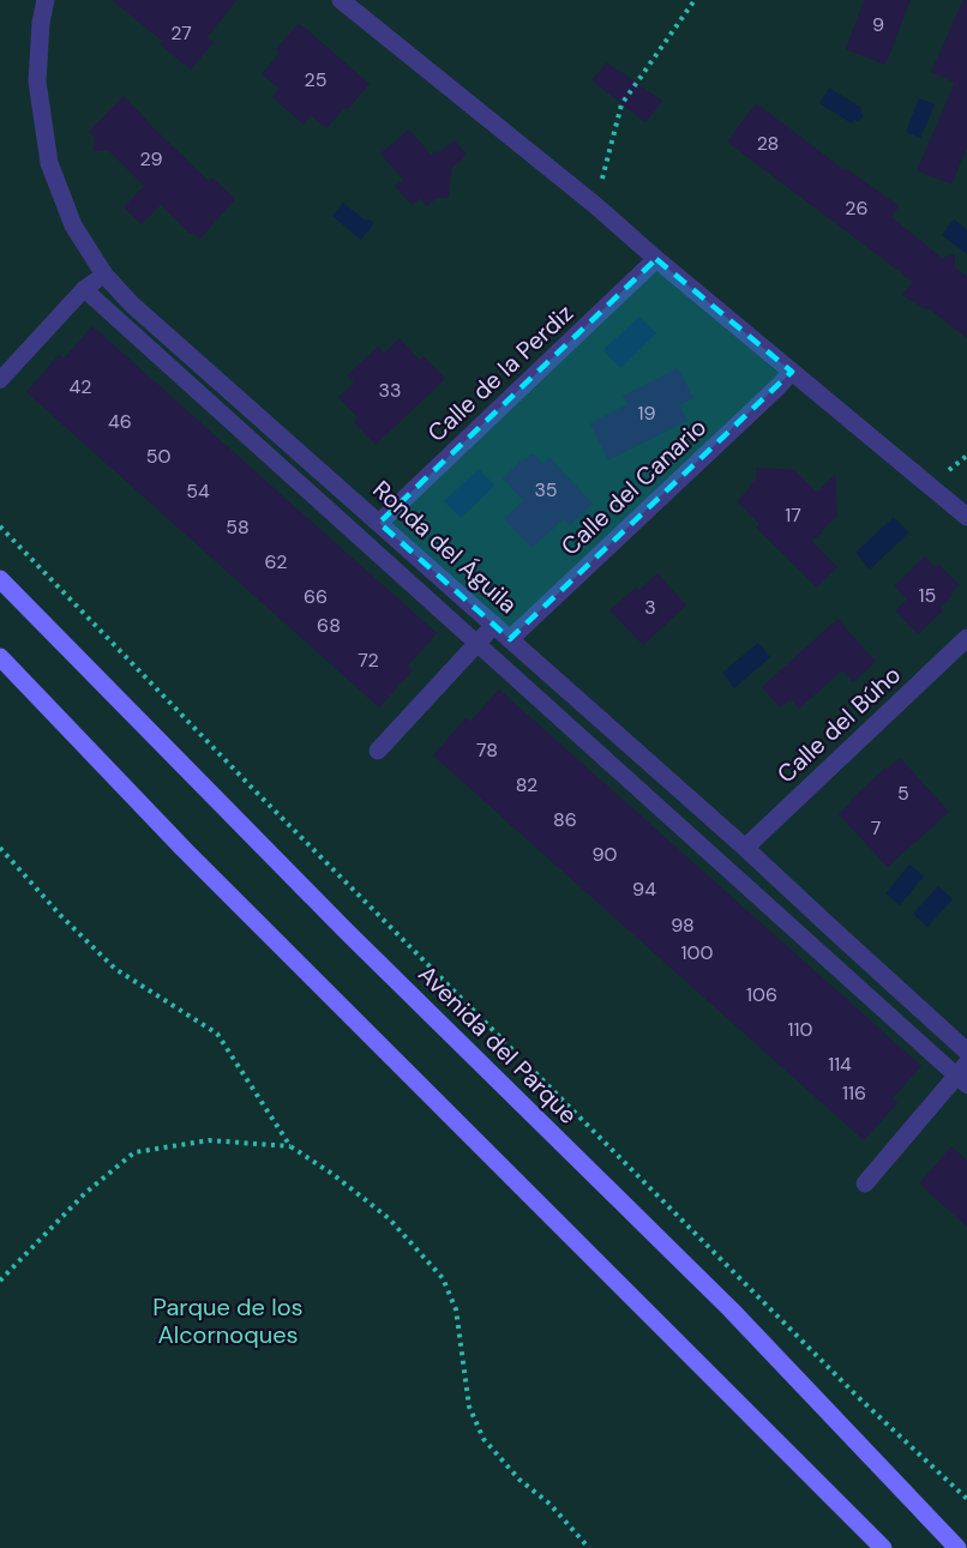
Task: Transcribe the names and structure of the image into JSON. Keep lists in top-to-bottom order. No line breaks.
{"streets":{"street":["Calle de la Perdiz","Calle del Canario","Ronda del Águila","Calle del Búho","Avenida del Parque"]},"crossings":[["Calle de la Perdiz","Ronda del Águila"],["Calle del Canario","Ronda del Águila"],["Ronda del Águila","Calle del Búho"]],"parks":["Parque de los Alcornoques"],"house_numbers":["9","27","25","28","29","26","42","33","19","46","50","35","54","17","58","62","15","66","3","68","72","78","82","5","86","7","90","94","98","100","106","110","114","116"]}
